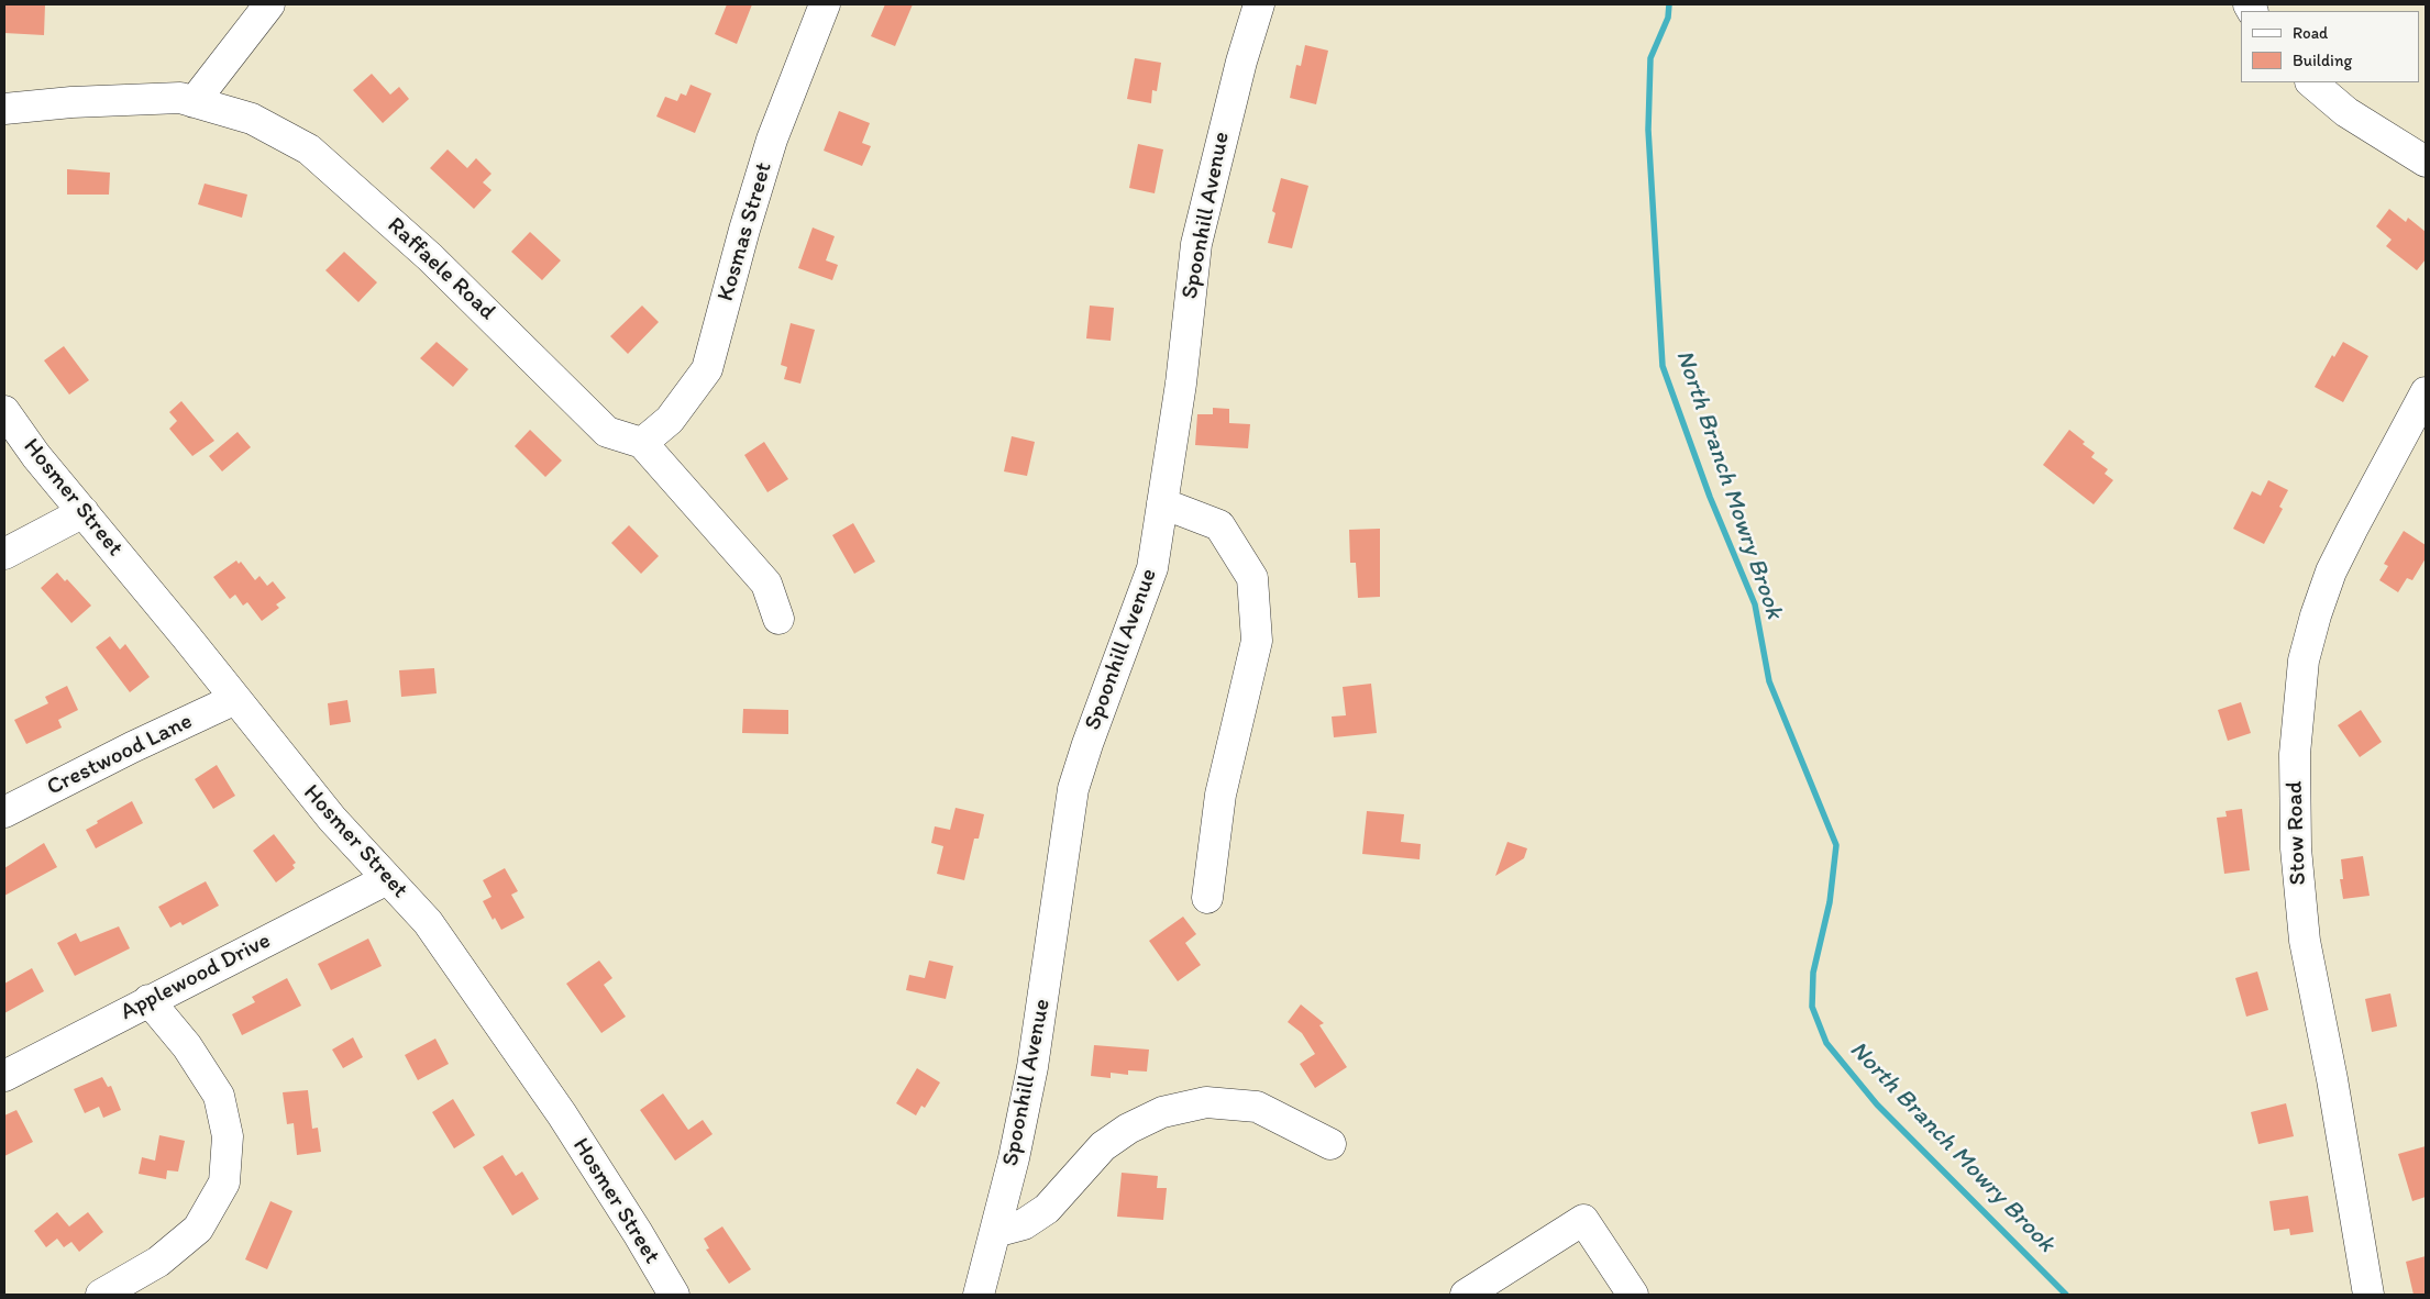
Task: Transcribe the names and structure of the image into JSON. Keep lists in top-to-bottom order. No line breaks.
{"streets":{"street":["Spoonhill Avenue","Kosmas Street","Raffaele Road","Hosmer Street","Crestwood Lane","Stow Road","Applewood Drive"]},"crossings":[["Kosmas Street","Raffaele Road"],["Hosmer Street","Crestwood Lane"],["Hosmer Street","Applewood Drive"]],"water":["North Branch Mowry Brook"],"legend":["Road","Building"]}
